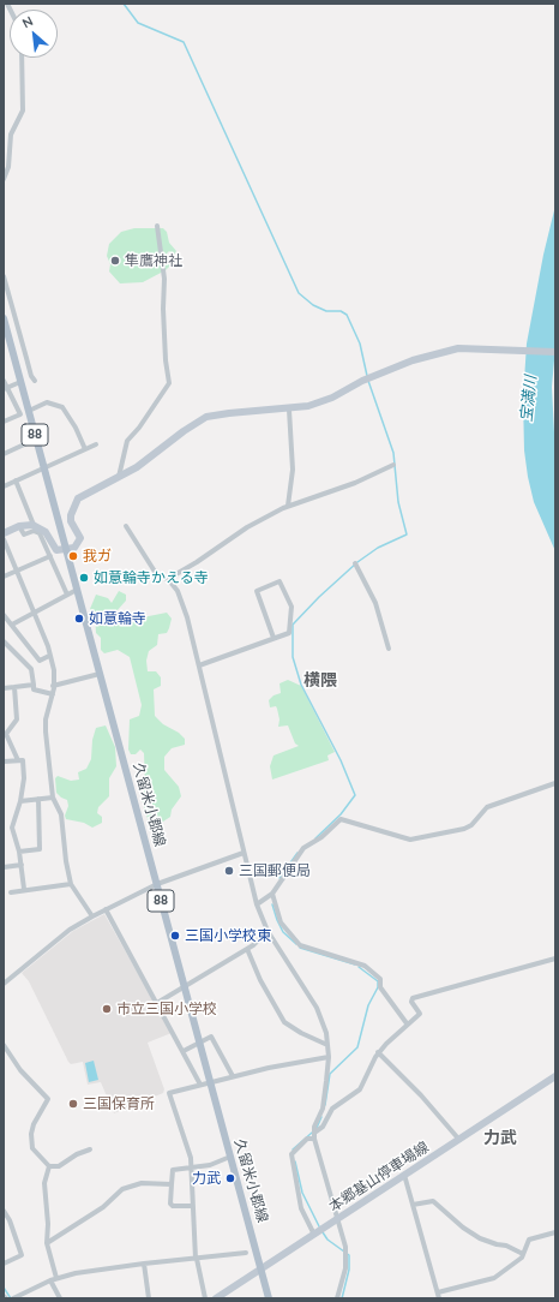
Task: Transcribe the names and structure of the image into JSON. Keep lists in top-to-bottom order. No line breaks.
{"streets":{"main road":["88","久留米小郡線"],"street":["本郷基山停車場線"]},"crossings":[["久留米小郡線","本郷基山停車場線"]],"districts":["横隈","力武"],"water":["宝満川"],"places":["隼鷹神社","我ガ","如意輪寺かえる寺","如意輪寺","三国郵便局","三国小学校東","市立三国小学校","三国保育所","力武"],"north":"top left"}
